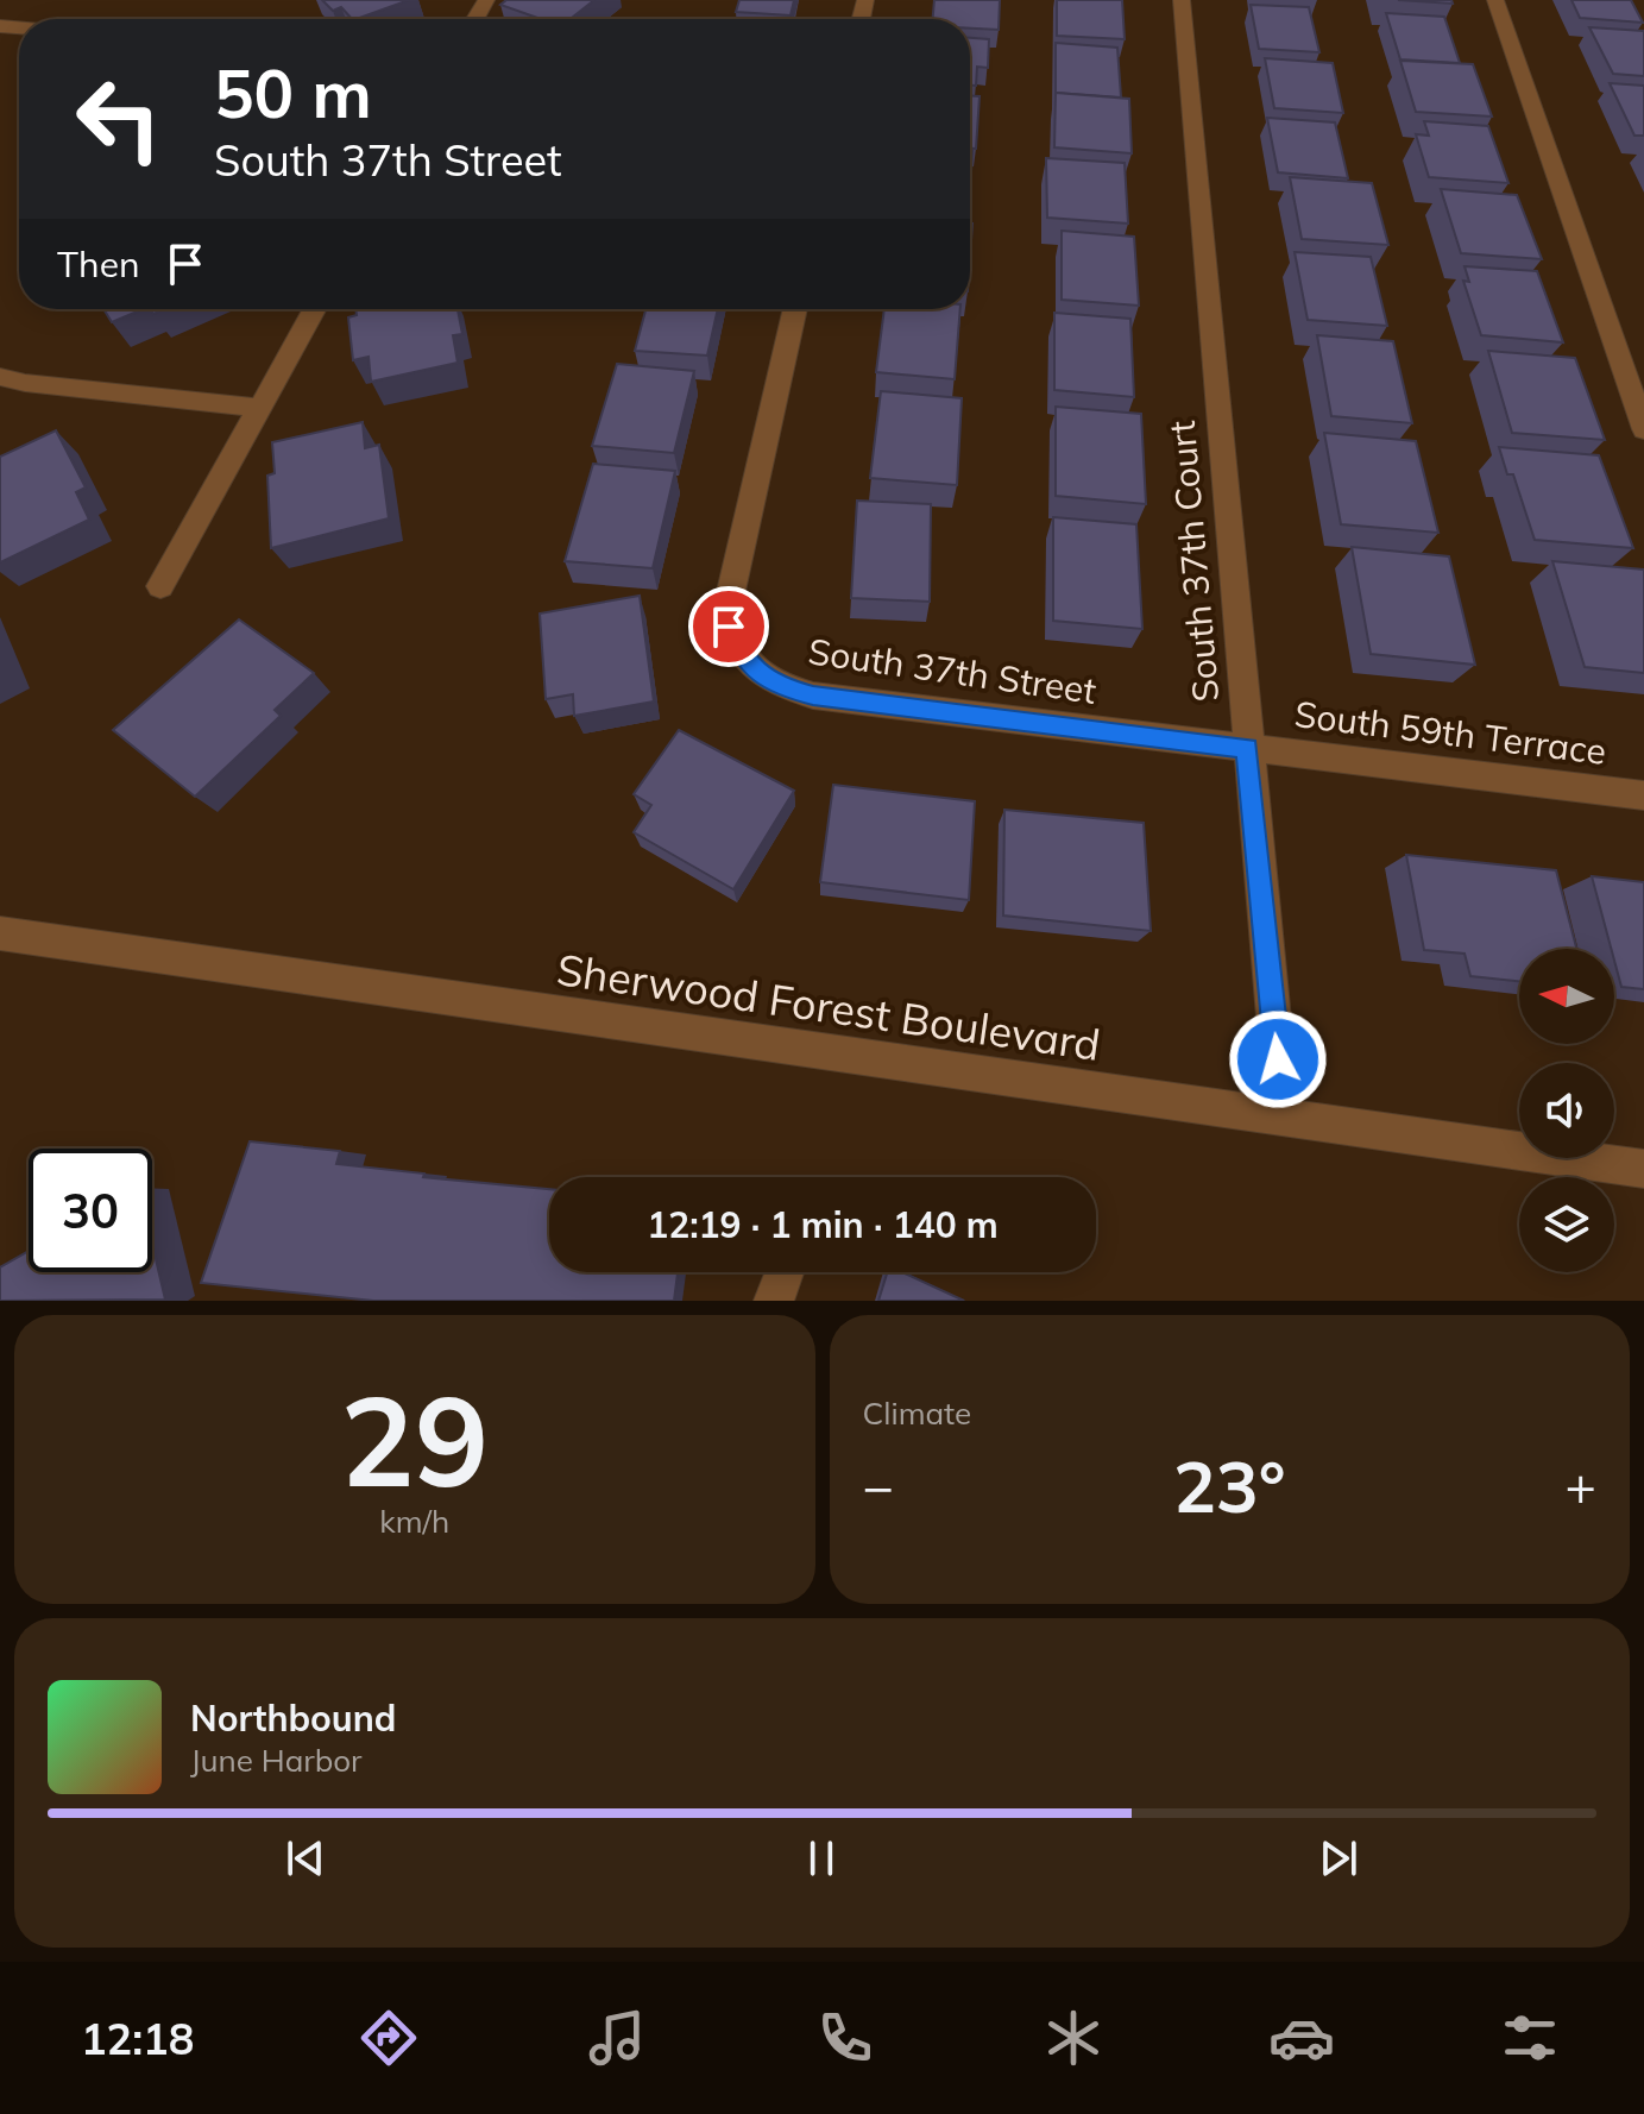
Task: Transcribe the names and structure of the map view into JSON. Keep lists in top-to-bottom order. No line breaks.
{"streets":{"street":["South 37th Court","South 37th Street","South 59th Terrace","Sherwood Forest Boulevard"]},"crossings":[["South 37th Court","South 37th Street"],["South 37th Court","South 59th Terrace"],["South 37th Court","Sherwood Forest Boulevard"],["South 37th Street","South 59th Terrace"]],"north":"left","page":{"turn":["50 m","South 37th Street"],"then":"Then","limit":"30","trip":"12:19 · 1 min · 140 m","tile":[["29","km/h"],"Climate"],"heat":["−","23°","+"],"song":["Northbound","June Harbor"],"tabs":"12:18"}}
